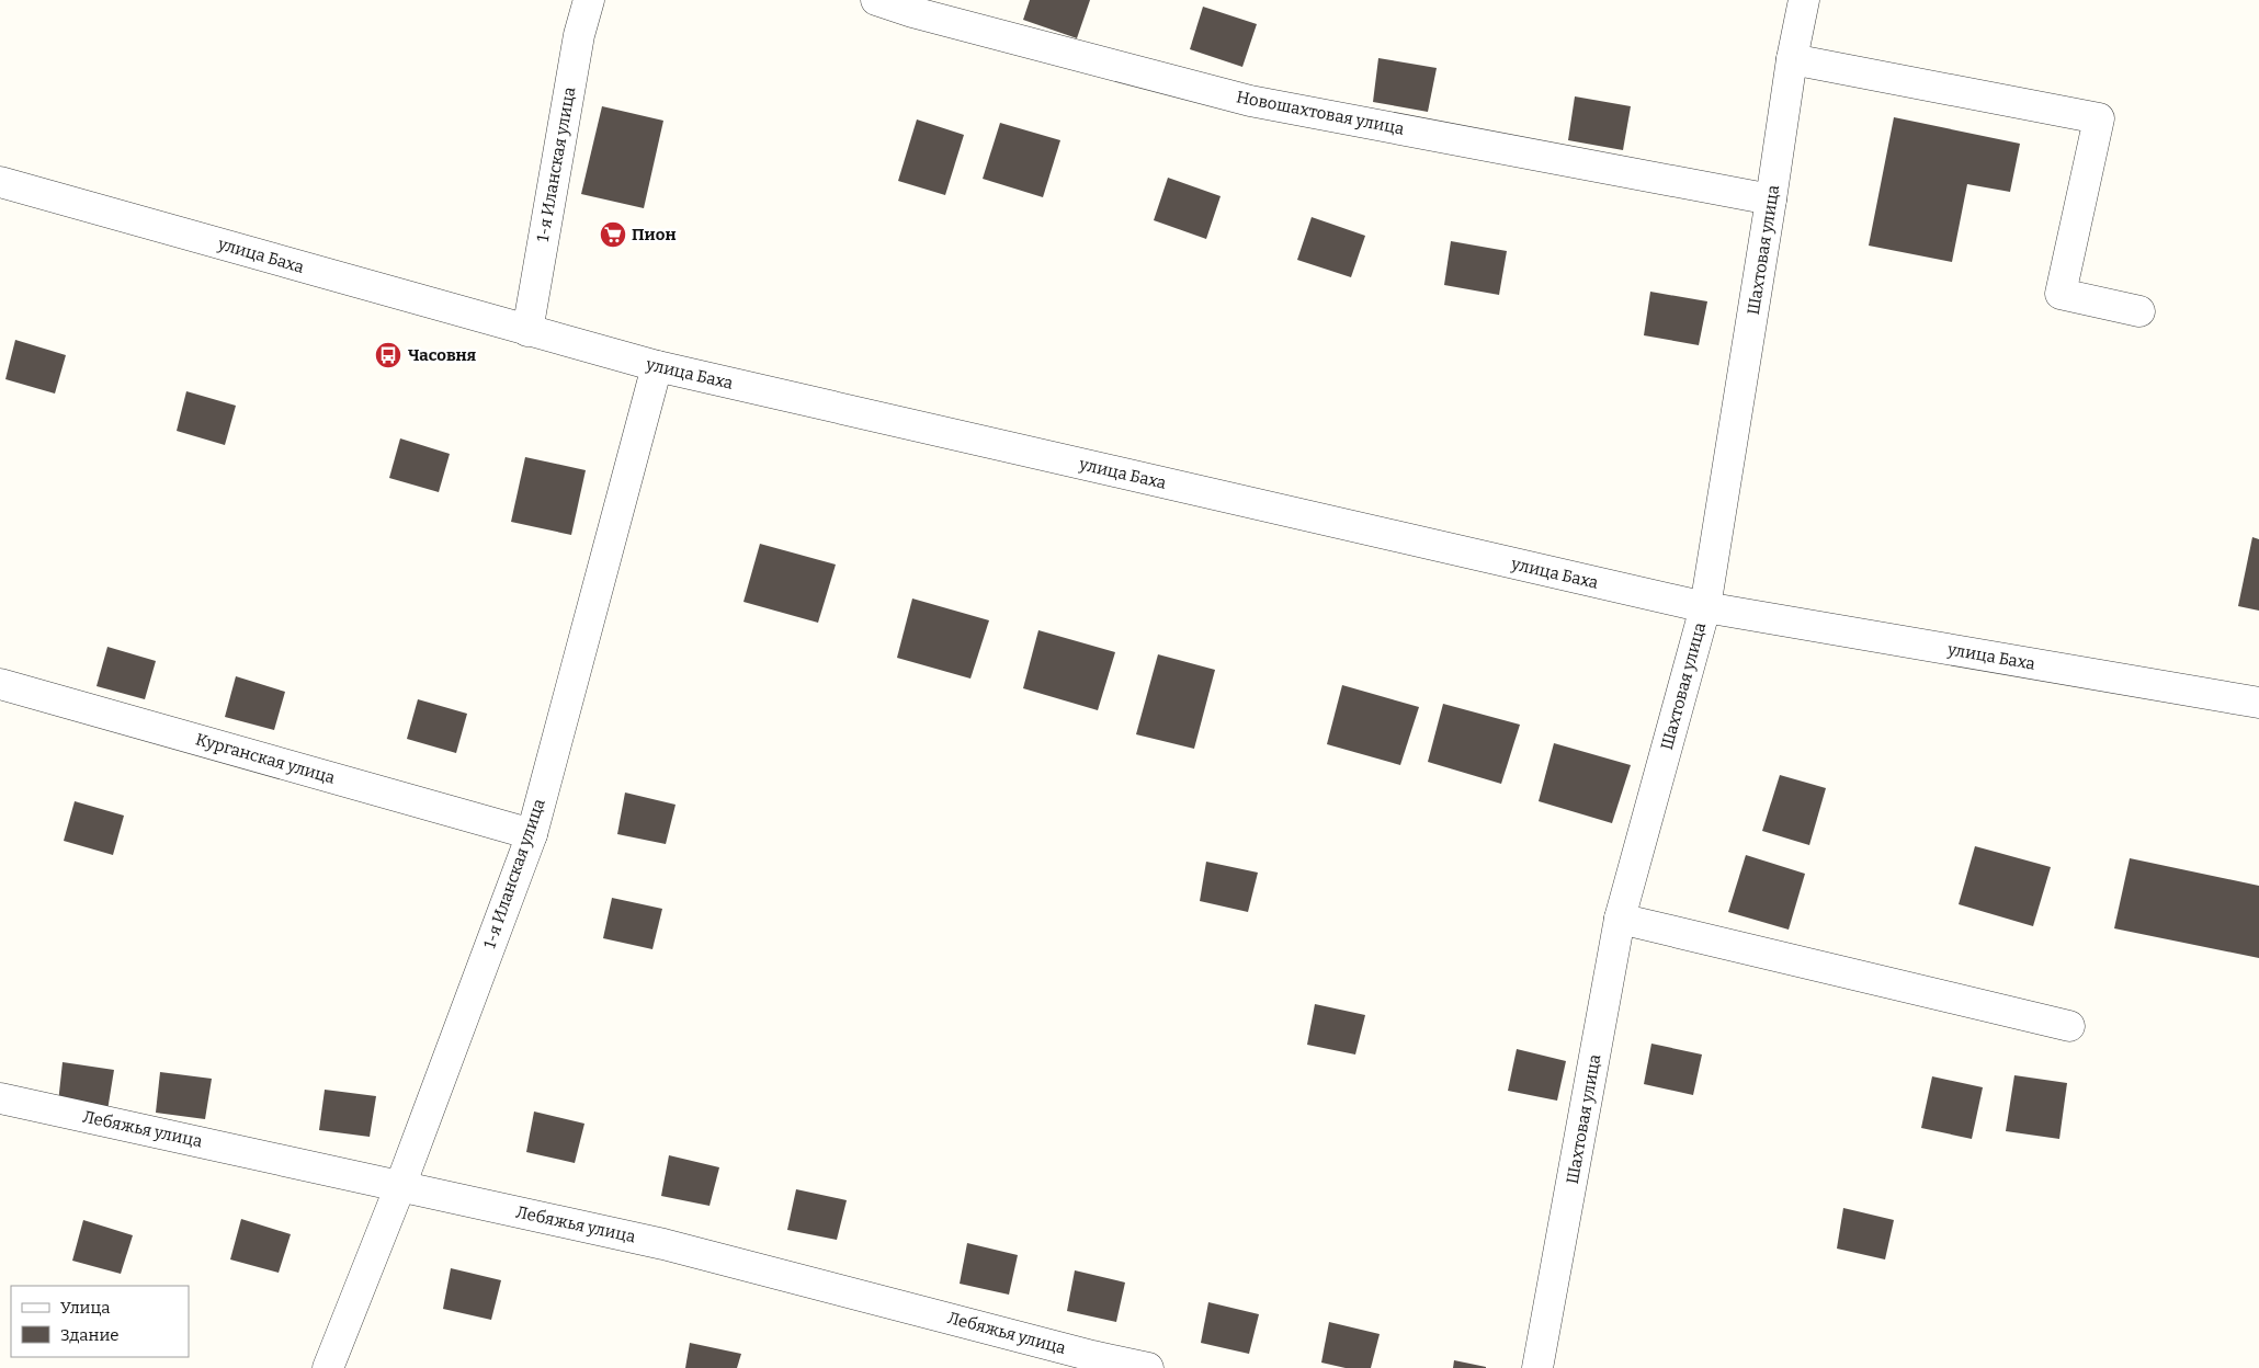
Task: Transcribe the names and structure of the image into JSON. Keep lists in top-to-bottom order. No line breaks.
{"streets":{"street":["Новошахтовая улица","1-я Иланская улица","Шахтовая улица","улица Баха","Курганская улица","Лебяжья улица"]},"crossings":[["Новошахтовая улица","Шахтовая улица"],["1-я Иланская улица","улица Баха"],["1-я Иланская улица","Курганская улица"],["1-я Иланская улица","Лебяжья улица"],["Шахтовая улица","улица Баха"]],"places":{"supermarket":["Пион"],"bus stop":["Часовня"]},"legend":["Улица","Здание"]}
